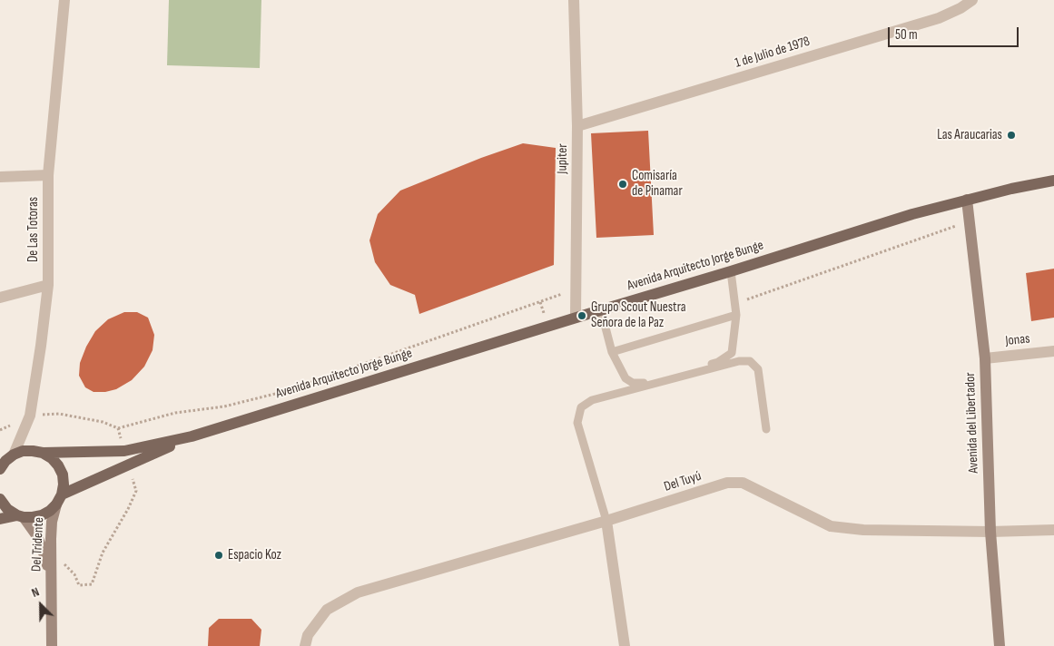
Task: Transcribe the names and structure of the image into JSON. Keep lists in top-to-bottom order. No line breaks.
{"streets":{"main road":["Avenida Arquitecto Jorge Bunge","Avenida del Libertador","Del Tridente"],"street":["1 de Julio de 1978","Jupiter","De Las Totoras","Jonas","Del Tuyú"]},"crossings":[["1 de Julio de 1978","Jupiter"],["Jupiter","Avenida Arquitecto Jorge Bunge"],["De Las Totoras","Avenida Arquitecto Jorge Bunge"],["Avenida Arquitecto Jorge Bunge","Avenida del Libertador"],["Avenida Arquitecto Jorge Bunge","Del Tridente"],["Jonas","Avenida del Libertador"],["Avenida del Libertador","Del Tuyú"]],"places":["Las Araucarias","Comisaría de Pinamar","Grupo Scout Nuestra Señora de la Paz","Espacio Koz"],"scale_bar":"50 m","north":"top left"}
